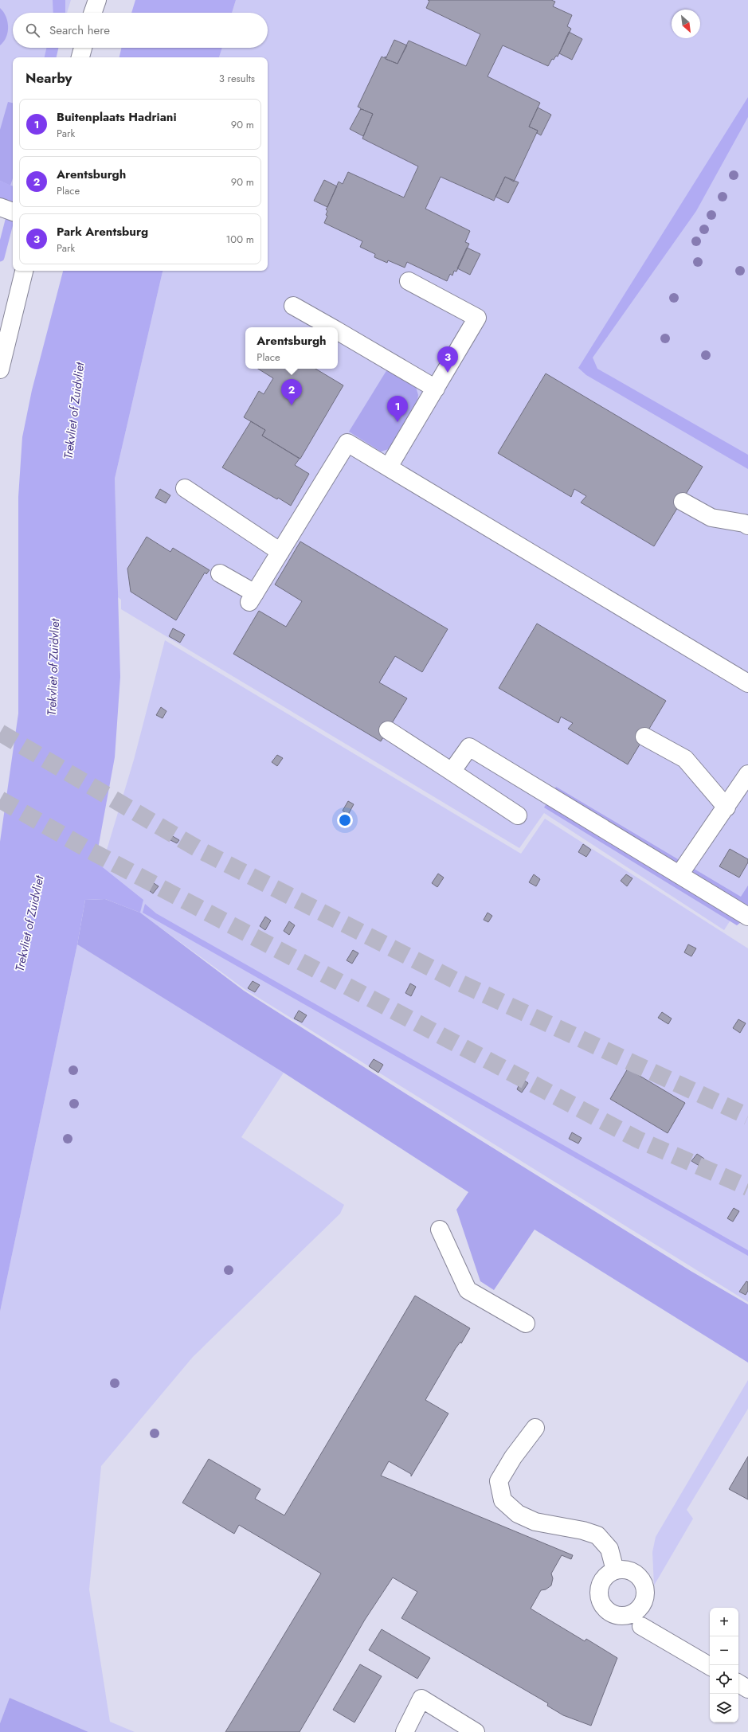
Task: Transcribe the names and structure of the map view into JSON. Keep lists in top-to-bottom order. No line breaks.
{"water":["Trekvliet of Zuidvliet"],"north":"bottom right","page":{"search":"Search here","heading":["Nearby","3 results"],"list":[{"mark":"1","name":"Buitenplaats Hadriani","note":"Park","value":"90 m"},{"mark":"2","name":"Arentsburgh","note":"Place","value":"90 m"},{"mark":"3","name":"Park Arentsburg","note":"Park","value":"100 m"}],"popup":["Arentsburgh","Place"],"pins":["3","2","1"],"map_buttons":["+","−"]}}
